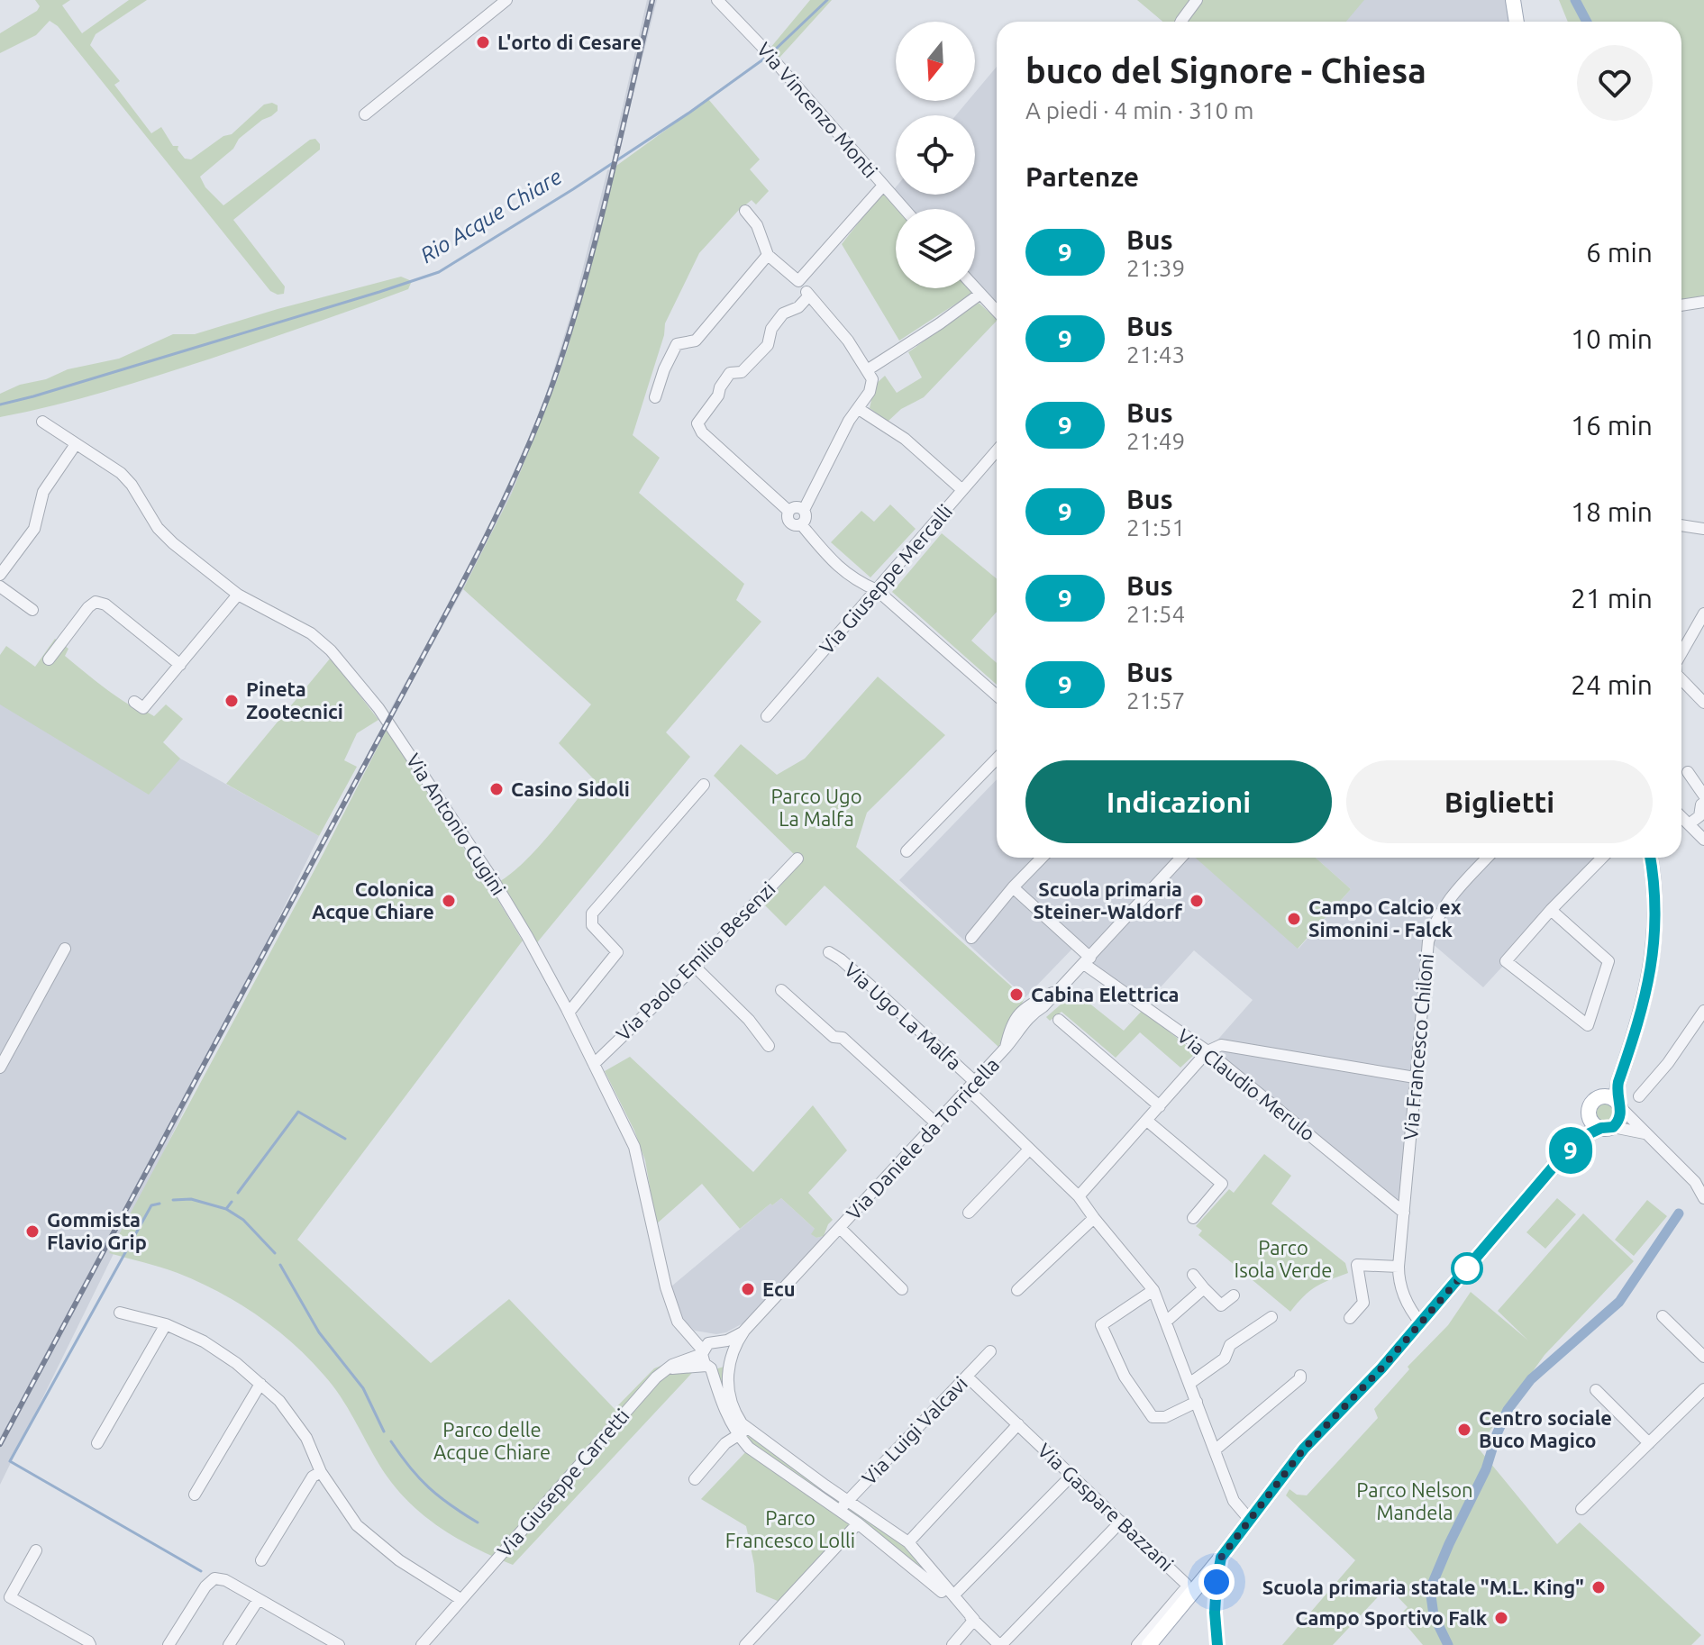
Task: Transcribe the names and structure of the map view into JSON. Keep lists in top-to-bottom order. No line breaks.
{"streets":{"street":["Via Vincenzo Monti","Via Giuseppe Mercalli","Via Antonio Cugini","Via Paolo Emilio Besenzi","Via Ugo La Malfa","Via Francesco Chiloni","Via Claudio Merulo","Via Daniele da Torricella","Via Luigi Valcavi","Via Giuseppe Carretti","Via Gaspare Bazzani"]},"crossings":[["Via Antonio Cugini","Via Paolo Emilio Besenzi"],["Via Antonio Cugini","Via Daniele da Torricella"],["Via Antonio Cugini","Via Luigi Valcavi"],["Via Antonio Cugini","Via Giuseppe Carretti"],["Via Ugo La Malfa","Via Daniele da Torricella"],["Via Francesco Chiloni","Via Claudio Merulo"],["Via Claudio Merulo","Via Daniele da Torricella"],["Via Daniele da Torricella","Via Giuseppe Carretti"],["Via Luigi Valcavi","Via Gaspare Bazzani"]],"water":["Rio Acque Chiare"],"parks":["Parco Ugo La Malfa","Parco Isola Verde","Parco delle Acque Chiare","Parco Nelson Mandela","Parco Francesco Lolli"],"places":["L'orto di Cesare","Pineta Zootecnici","Casino Sidoli","Colonica Acque Chiare","Scuola primaria Steiner-Waldorf","Campo Calcio ex Simonini - Falck","Cabina Elettrica","Gommista Flavio Grip","Ecu","Centro sociale Buco Magico","Scuola primaria statale \"M.L. King\"","Campo Sportivo Falk"],"lines":["bus line 9"],"north":"bottom","page":{"on_map":"9","heading":[["buco del Signore - Chiesa","A piedi · 4 min · 310 m"],"Partenze"],"list":[{"mark":"9","name":"Bus","note":"21:39","value":"6 min"},{"mark":"9","name":"Bus","note":"21:43","value":"10 min"},{"mark":"9","name":"Bus","note":"21:49","value":"16 min"},{"mark":"9","name":"Bus","note":"21:51","value":"18 min"},{"mark":"9","name":"Bus","note":"21:54","value":"21 min"},{"mark":"9","name":"Bus","note":"21:57","value":"24 min"}],"buttons":["Indicazioni","Biglietti"]}}
